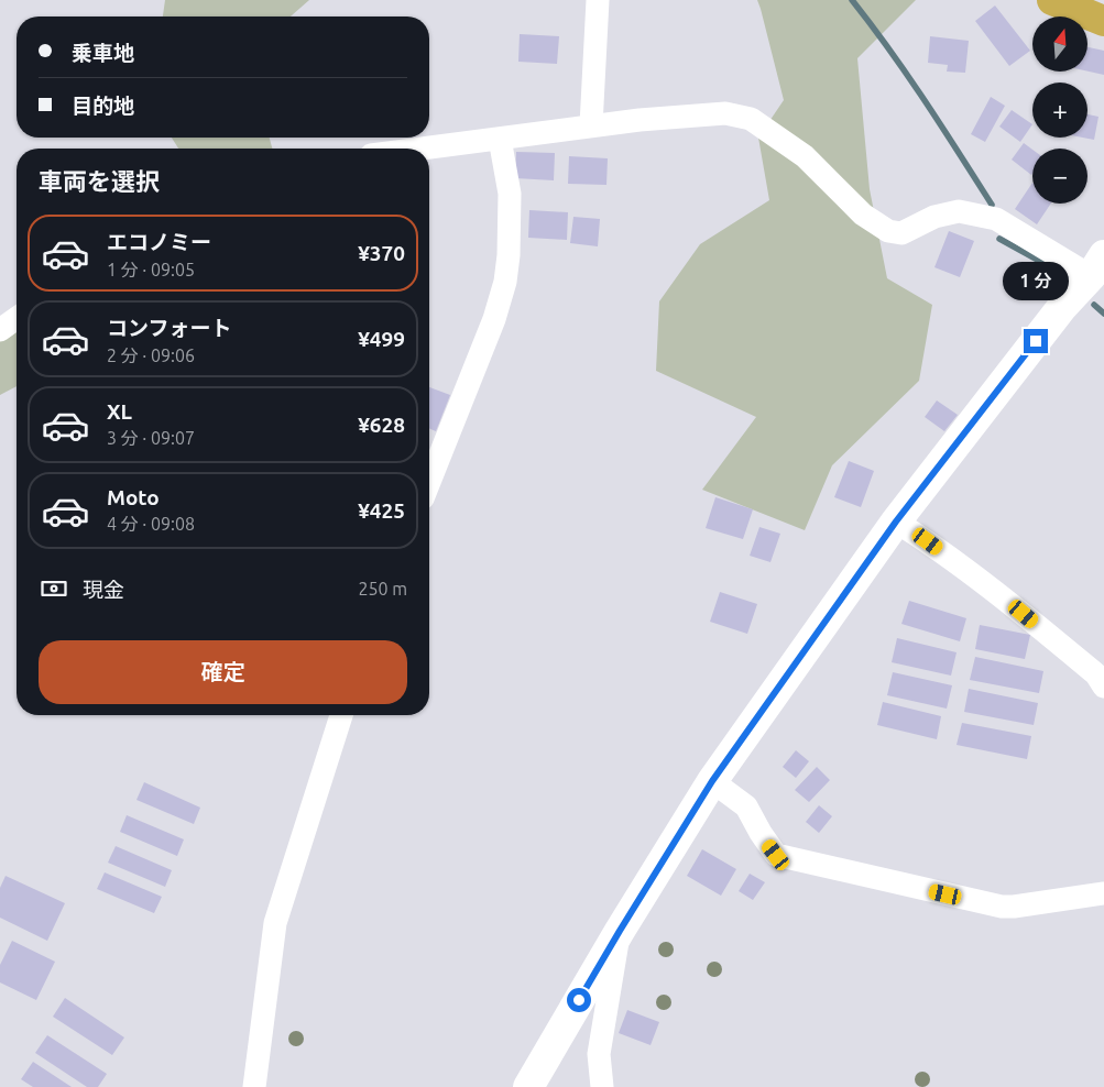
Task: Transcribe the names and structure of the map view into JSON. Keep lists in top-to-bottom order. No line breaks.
{"north":"top","page":{"map_buttons":["+","−"],"banner":["乗車地","目的地"],"heading":"車両を選択","list":[{"name":"エコノミー","note":"1 分 · 09:05","value":"¥370"},{"name":"コンフォート","note":"2 分 · 09:06","value":"¥499"},{"name":"XL","note":"3 分 · 09:07","value":"¥628"},{"name":"Moto","note":"4 分 · 09:08","value":"¥425"}],"bubble":"1 分","pay":["現金","250 m"],"buttons":"確定"}}
